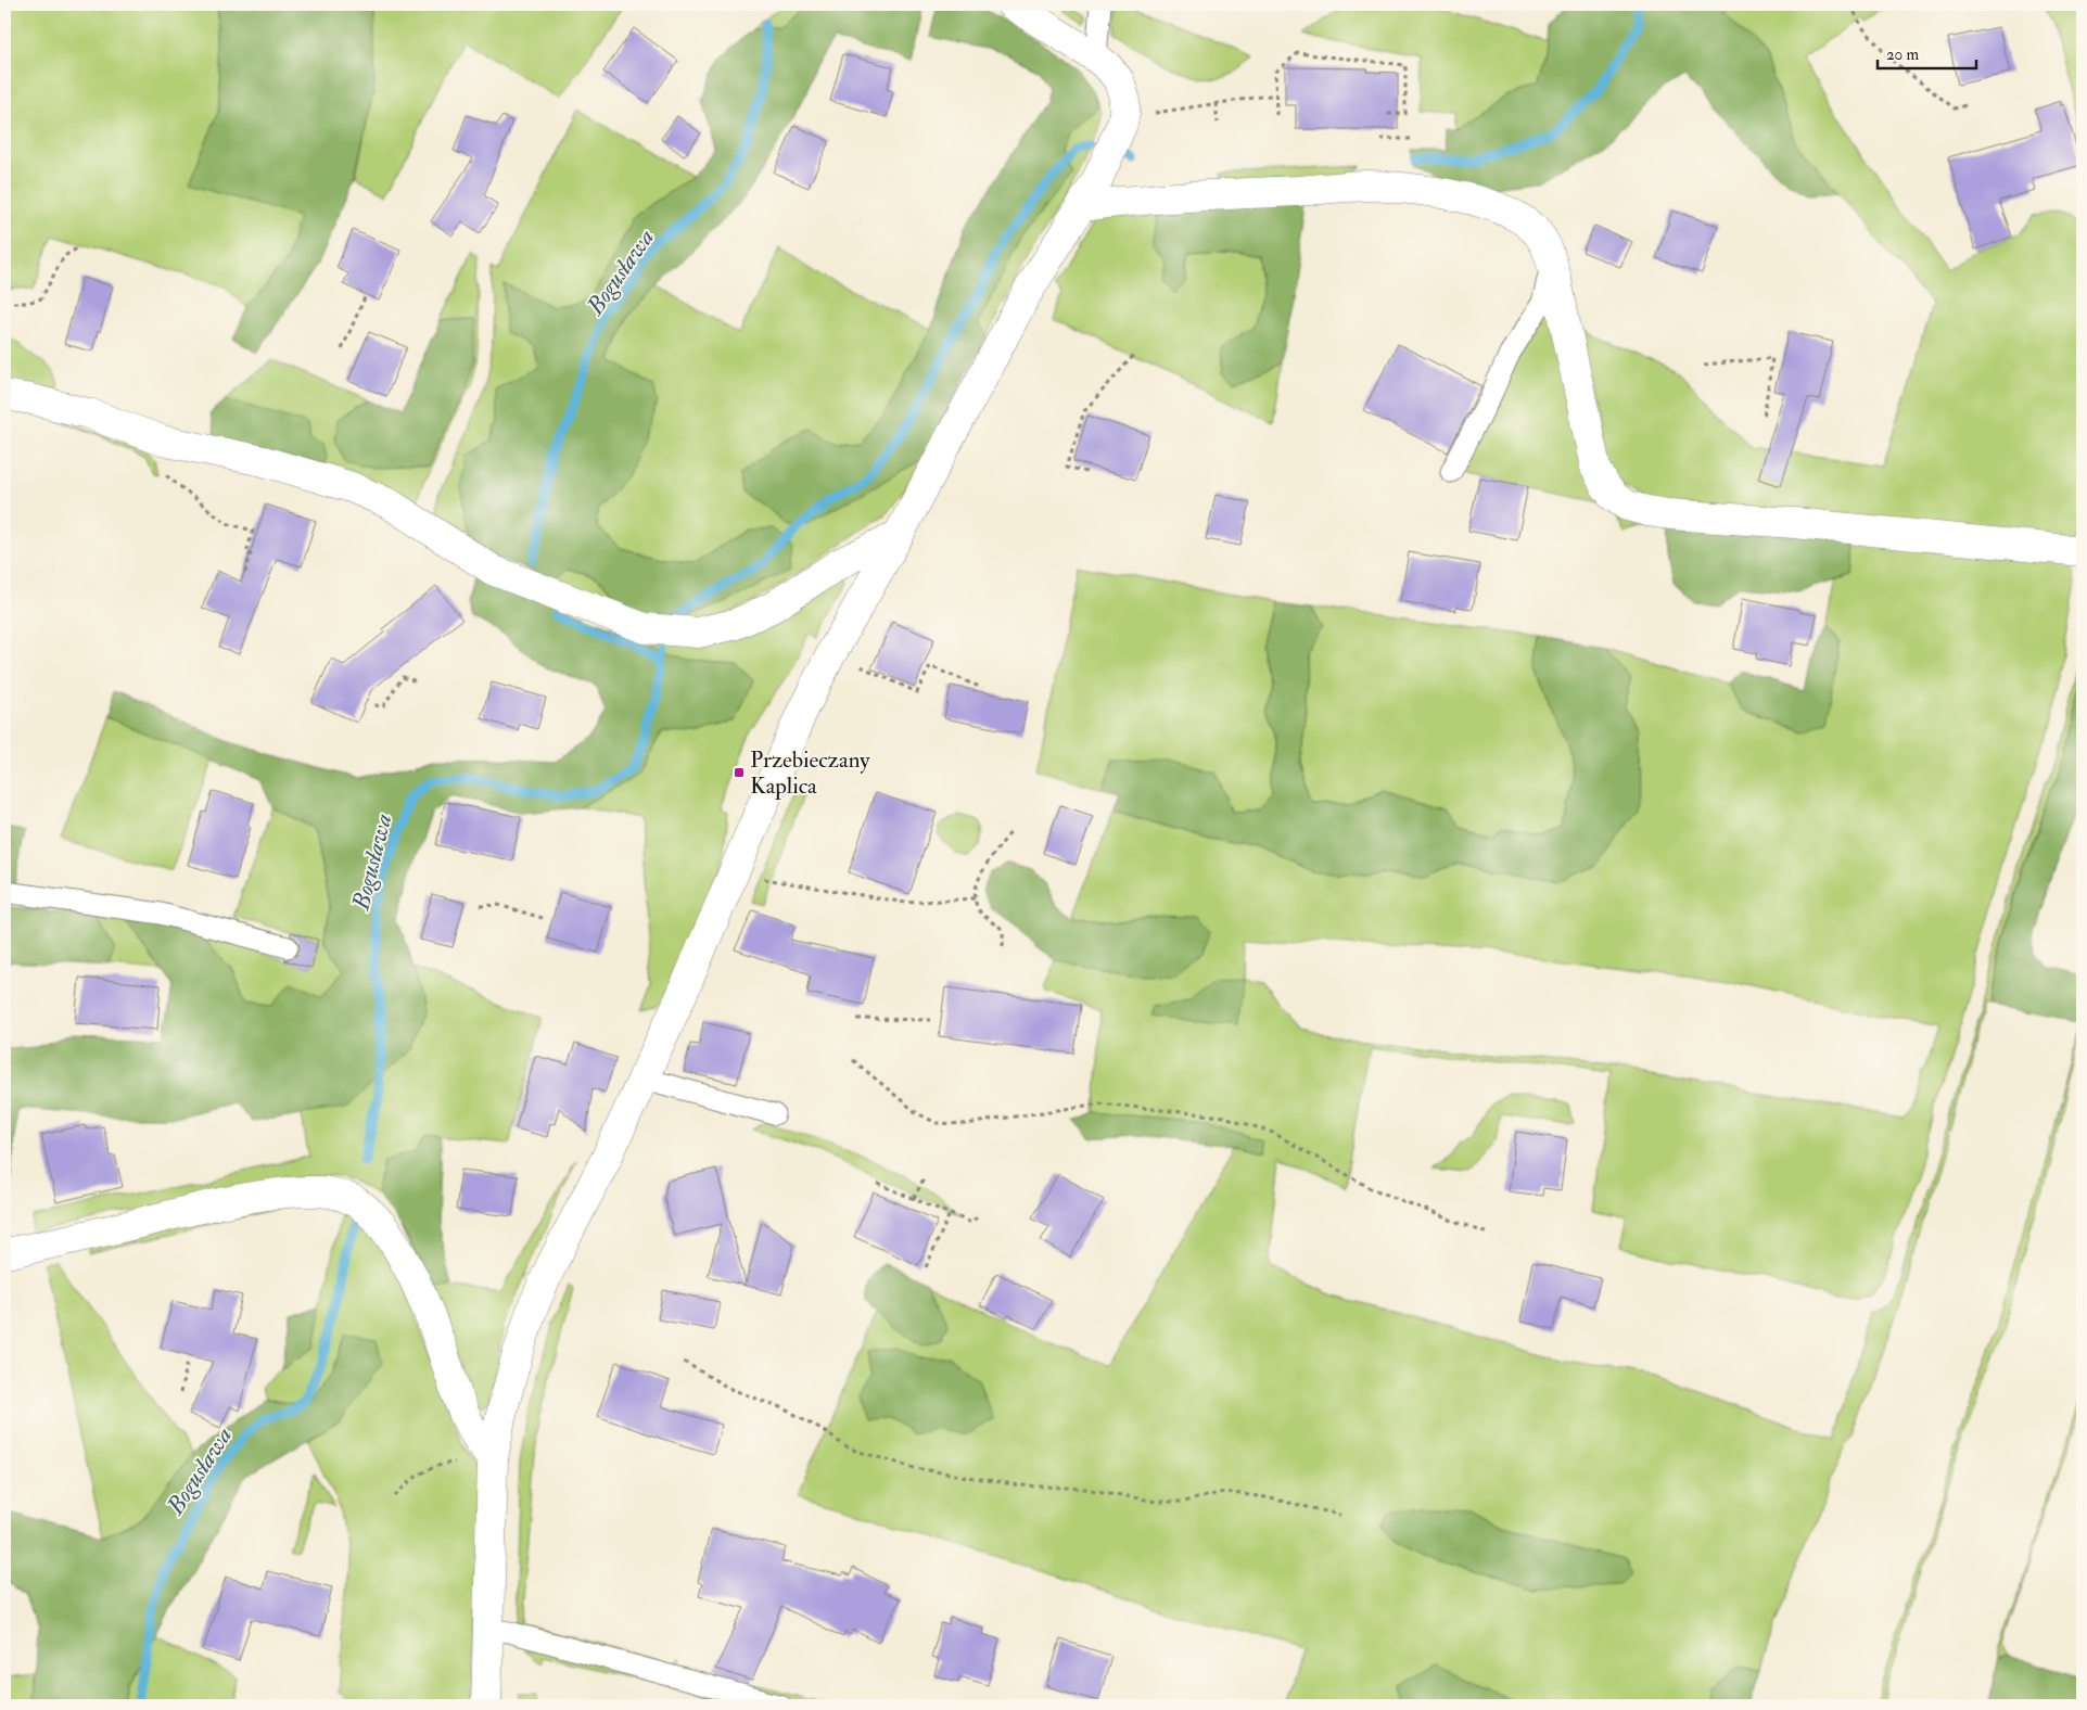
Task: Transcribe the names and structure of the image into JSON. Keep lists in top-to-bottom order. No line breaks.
{"water":["Bogusława"],"places":{"transit":["Przebieczany Kaplica"]},"scale_bar":"20 m"}
